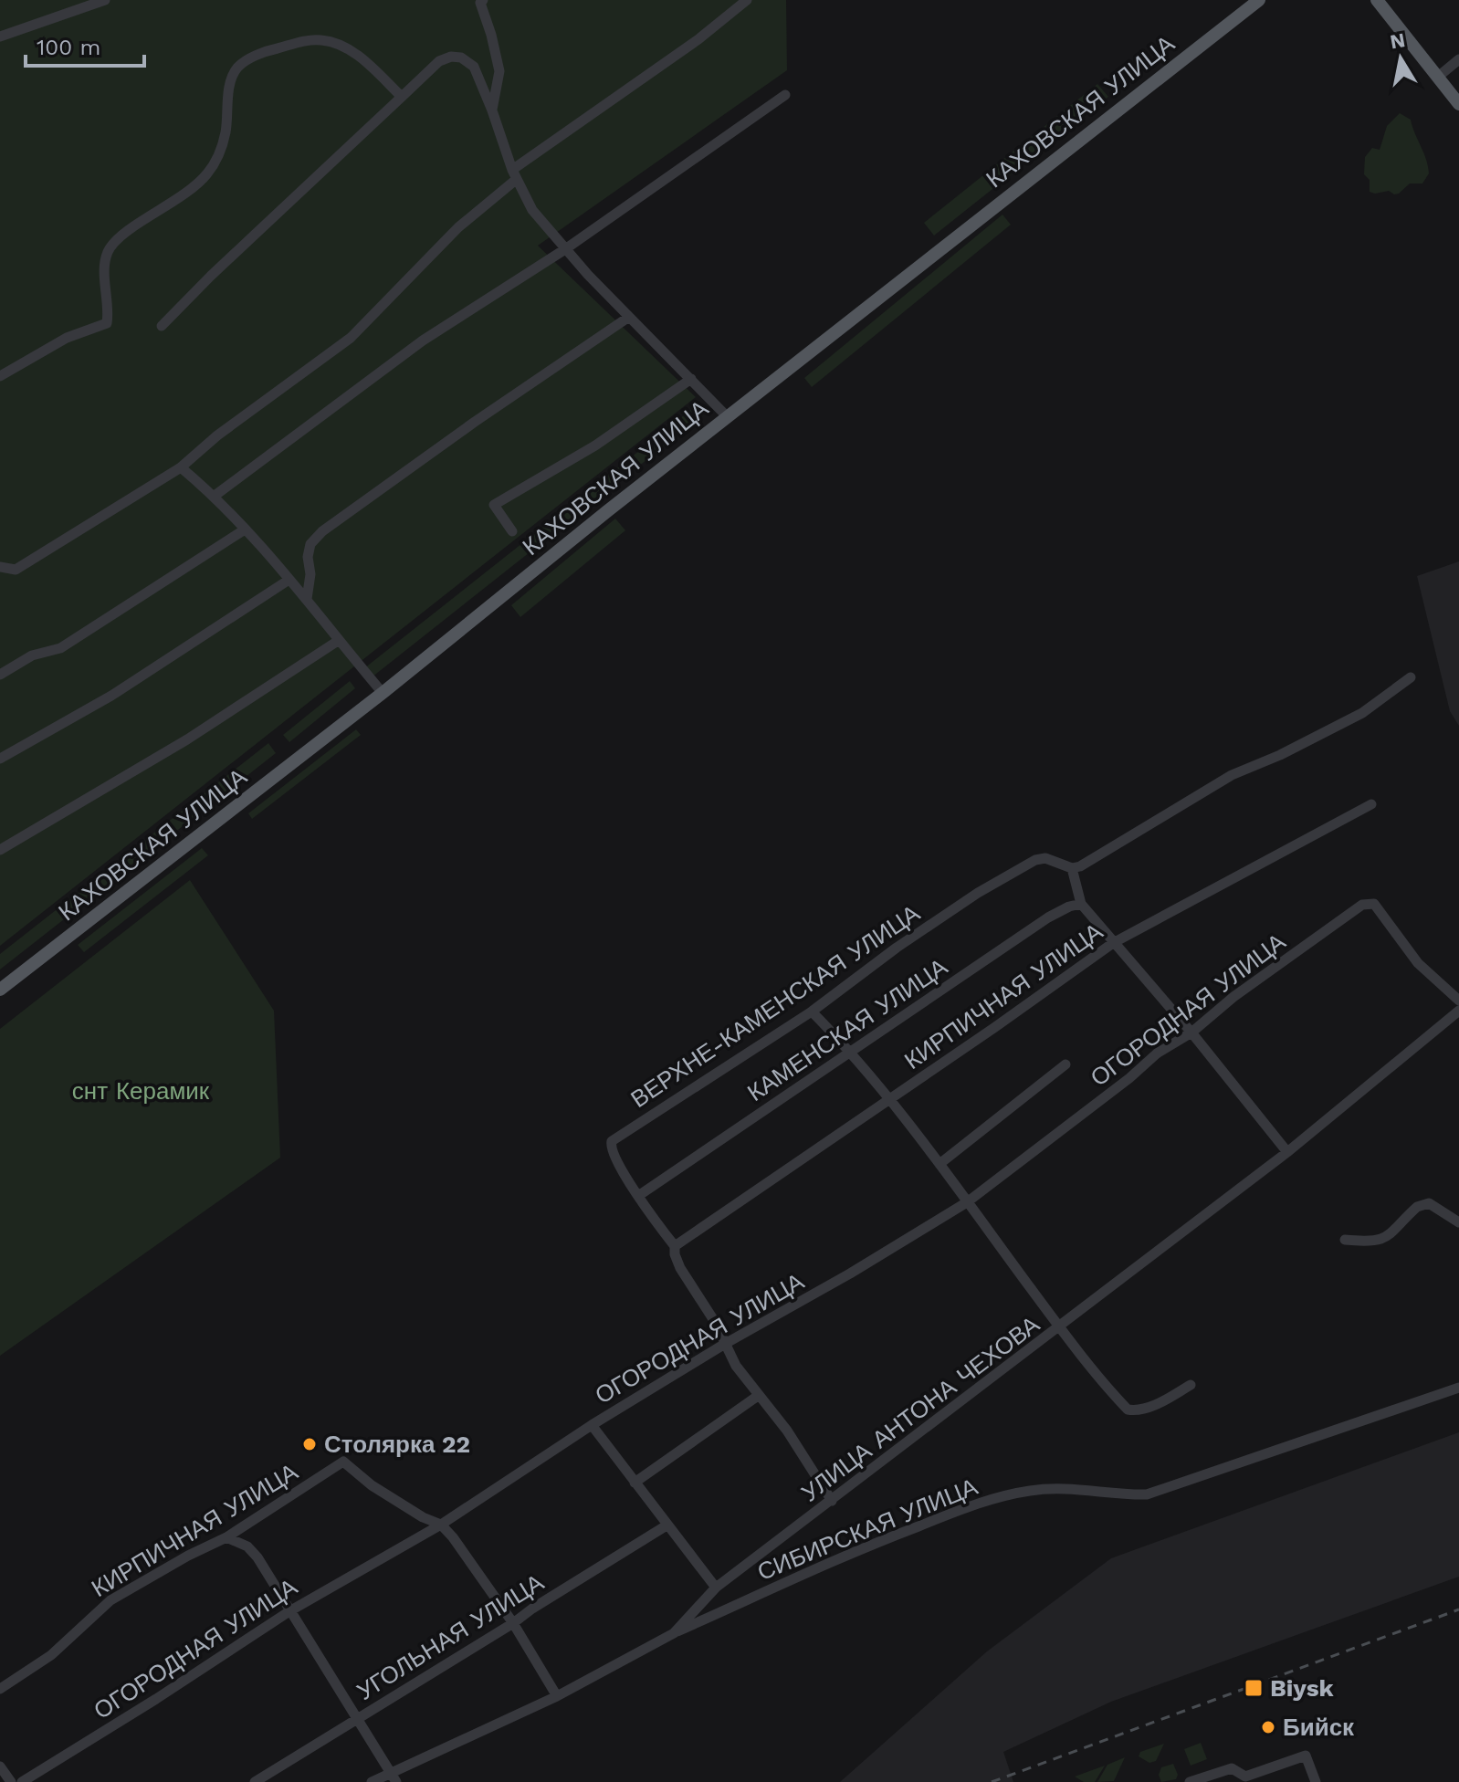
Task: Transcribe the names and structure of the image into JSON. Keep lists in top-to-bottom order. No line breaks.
{"streets":{"main road":["КАХОВСКАЯ УЛИЦА"],"street":["КИРПИЧНАЯ УЛИЦА","ВЕРХНЕ-КАМЕНСКАЯ УЛИЦА","ОГОРОДНАЯ УЛИЦА","КАМЕНСКАЯ УЛИЦА","УЛИЦА АНТОНА ЧЕХОВА","СИБИРСКАЯ УЛИЦА","УГОЛЬНАЯ УЛИЦА"]},"crossings":[["КИРПИЧНАЯ УЛИЦА","ВЕРХНЕ-КАМЕНСКАЯ УЛИЦА"],["КИРПИЧНАЯ УЛИЦА","ОГОРОДНАЯ УЛИЦА"],["ВЕРХНЕ-КАМЕНСКАЯ УЛИЦА","ОГОРОДНАЯ УЛИЦА"],["ВЕРХНЕ-КАМЕНСКАЯ УЛИЦА","КАМЕНСКАЯ УЛИЦА"],["ВЕРХНЕ-КАМЕНСКАЯ УЛИЦА","УЛИЦА АНТОНА ЧЕХОВА"],["УЛИЦА АНТОНА ЧЕХОВА","СИБИРСКАЯ УЛИЦА"]],"parks":["снт Керамик"],"places":{"other":["Столярка 22","Бийск"],"transit":["Biysk"]},"scale_bar":"100 m","north":"top"}
